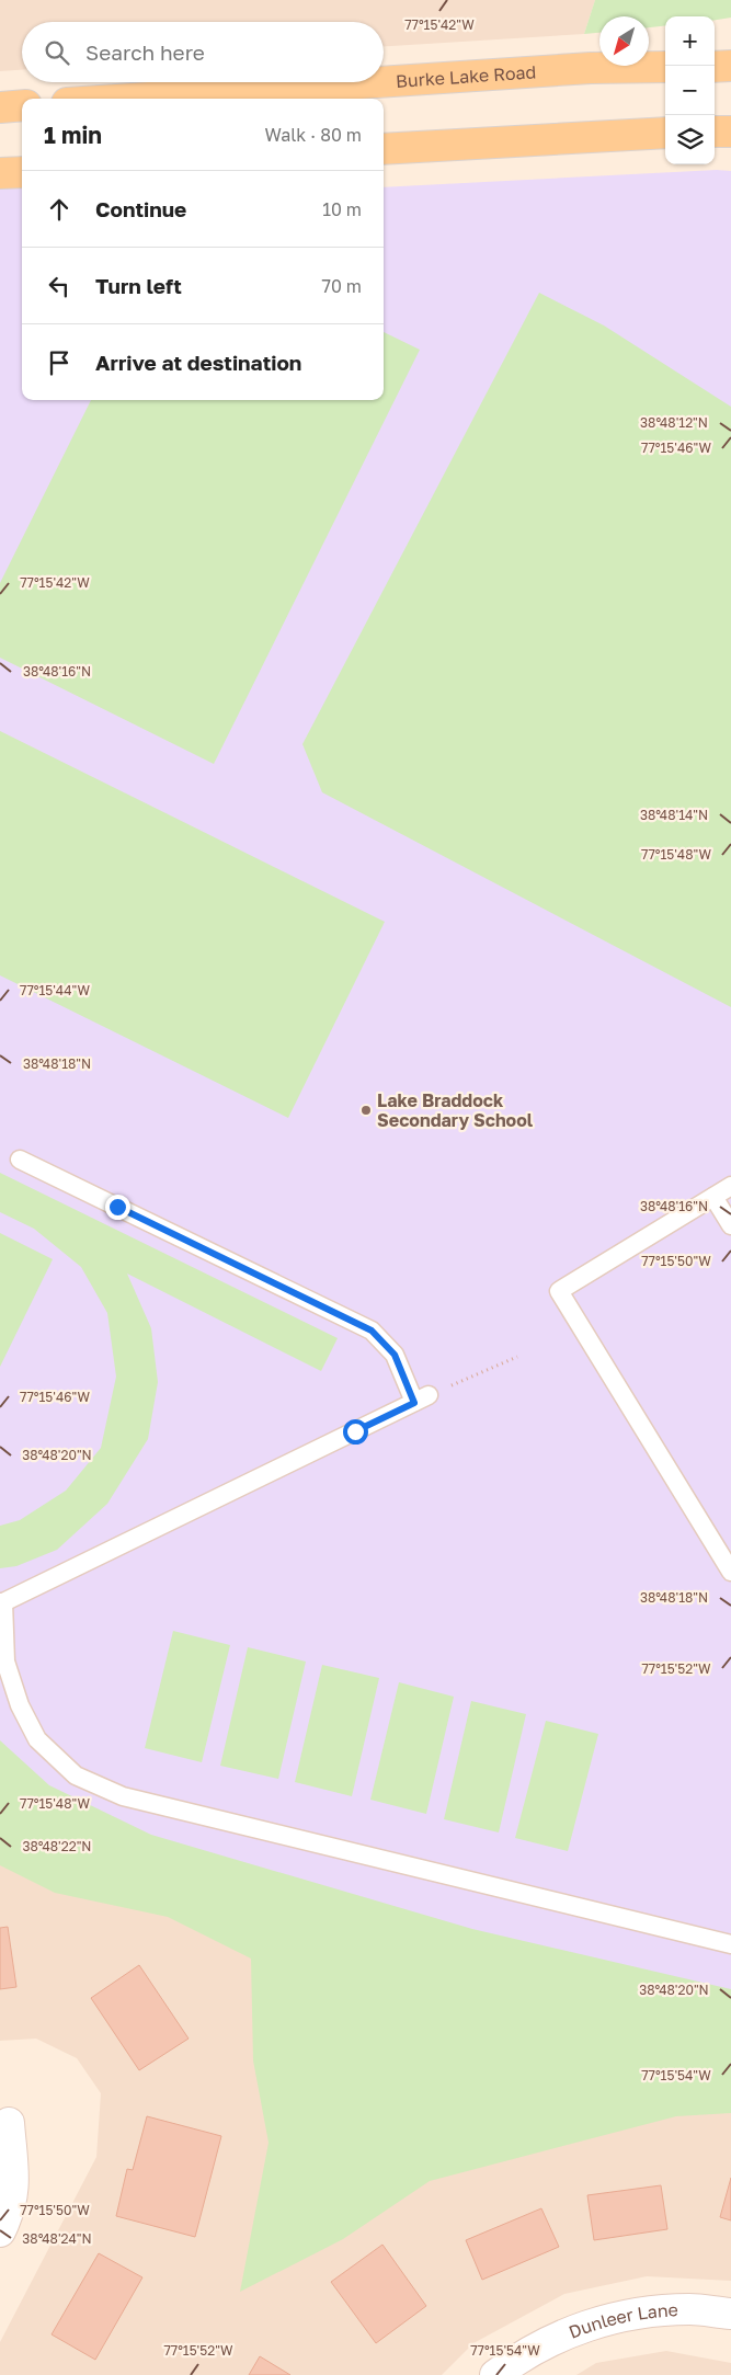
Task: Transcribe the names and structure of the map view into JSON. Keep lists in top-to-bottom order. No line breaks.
{"streets":{"main road":["Burke Lake Road"],"street":["Dunleer Lane"]},"places":["Lake Braddock Secondary School"],"north":"bottom left","page":{"map_buttons":["+","−"],"search":"Search here","heading":["1 min","Walk · 80 m"],"list":[["Continue","10 m"],["Turn left","70 m"],"Arrive at destination"]},"coordinates":["77°15'42\"W","38°48'12\"N","77°15'46\"W","38°48'16\"N","38°48'14\"N","77°15'48\"W","77°15'44\"W","38°48'18\"N","77°15'50\"W","38°48'20\"N","77°15'52\"W","38°48'22\"N","77°15'54\"W","38°48'24\"N"]}
